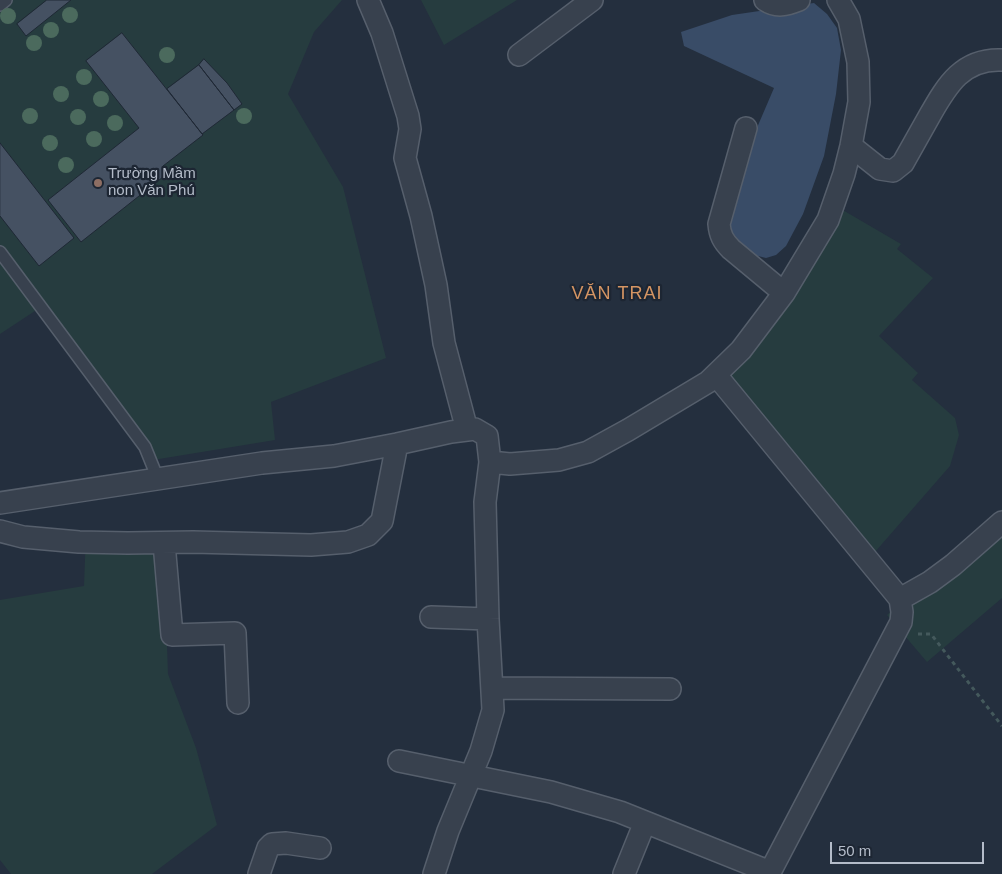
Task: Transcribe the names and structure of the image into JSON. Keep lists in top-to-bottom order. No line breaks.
{"districts":["VĂN TRAI"],"places":["Trường Mầm non Văn Phú"],"scale_bar":"50 m"}
